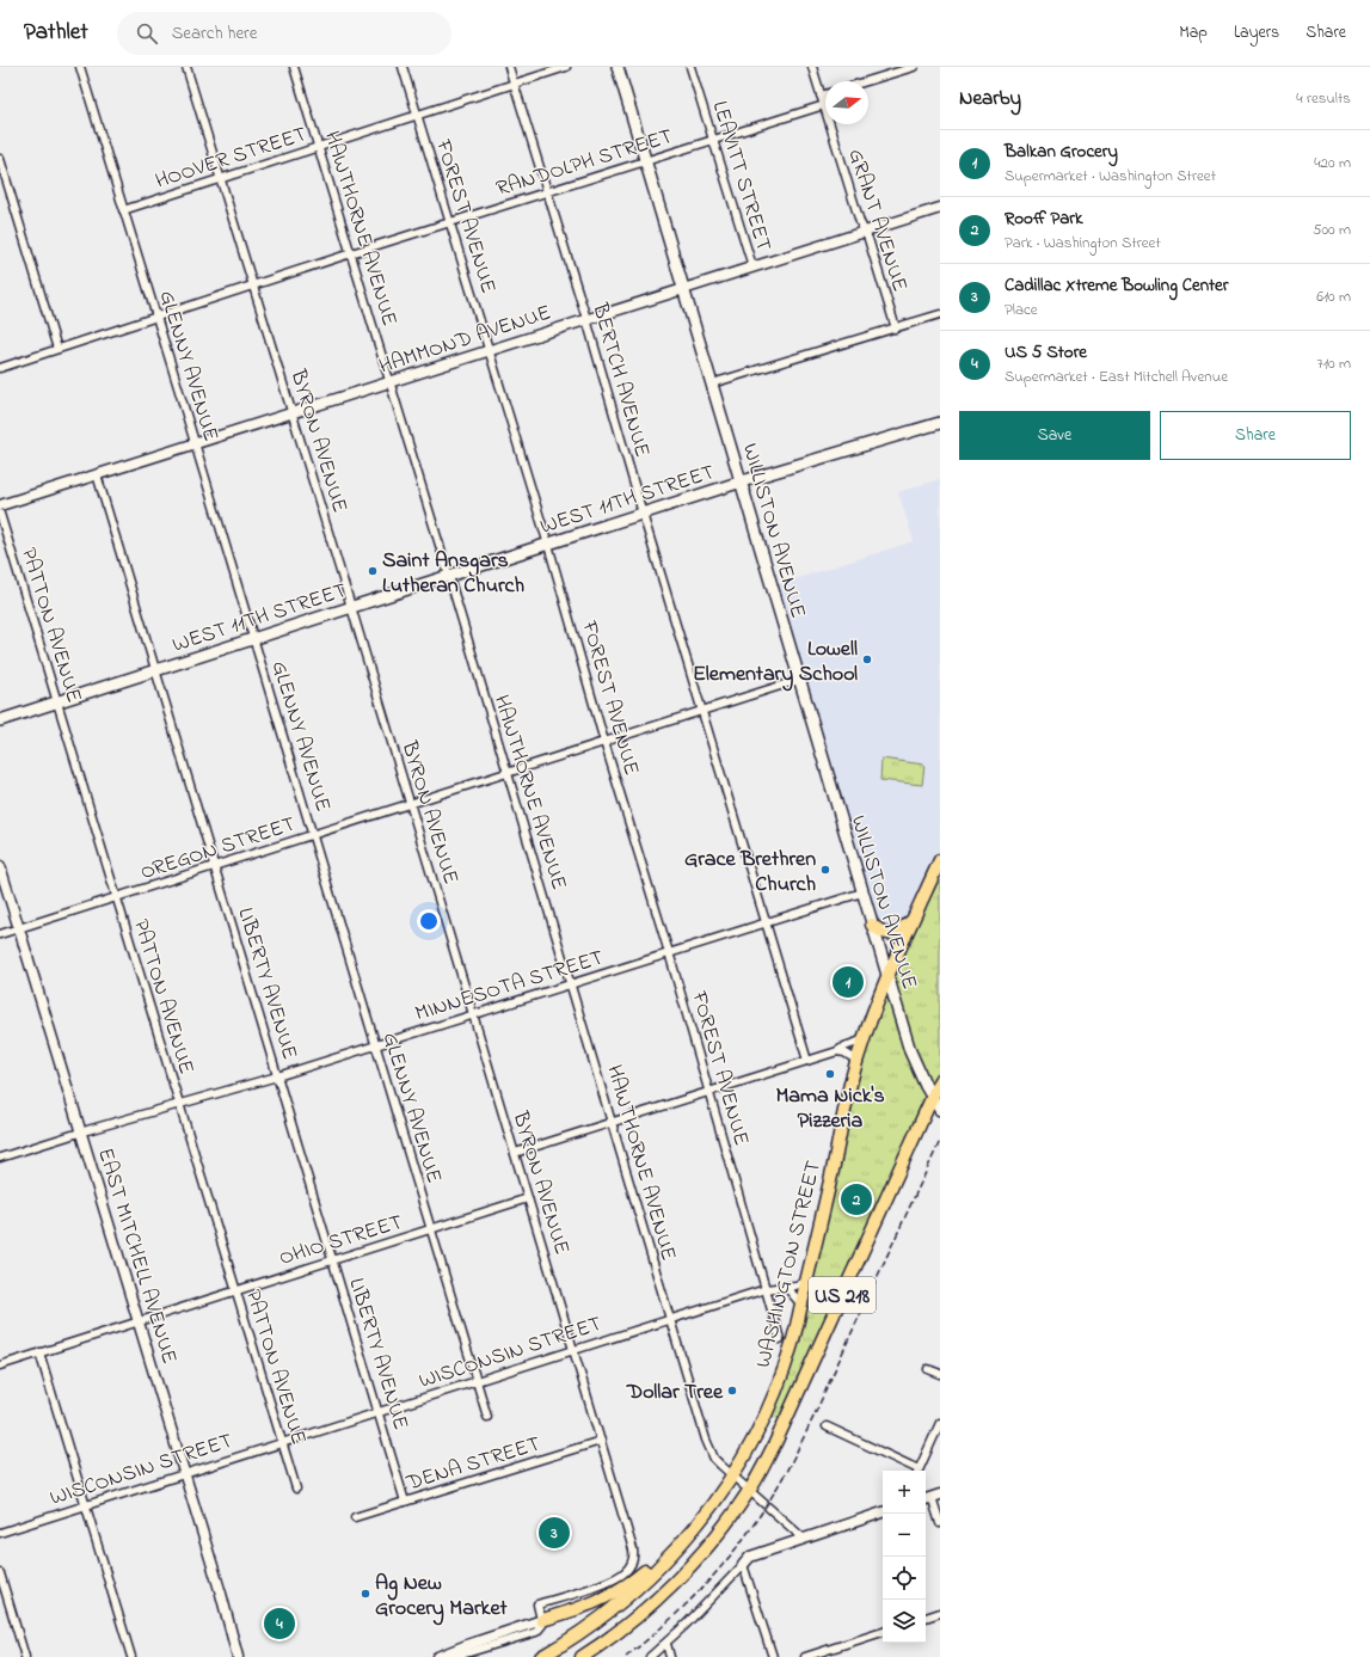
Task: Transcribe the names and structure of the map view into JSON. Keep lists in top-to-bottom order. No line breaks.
{"streets":{"highway":["WASHINGTON STREET","US 218"],"main road":["WEST 11TH STREET","WILLISTON AVENUE"],"street":["HOOVER STREET","RANDOLPH STREET","LEAVITT STREET","FOREST AVENUE","GRANT AVENUE","HAWTHORNE AVENUE","HAMMOND AVENUE","GLENNY AVENUE","BERTCH AVENUE","BYRON AVENUE","PATTON AVENUE","OREGON STREET","LIBERTY AVENUE","MINNESOTA STREET","OHIO STREET","EAST MITCHELL AVENUE","WISCONSIN STREET","DENA STREET"]},"crossings":[["HOOVER STREET","FOREST AVENUE"],["HOOVER STREET","HAWTHORNE AVENUE"],["HOOVER STREET","GLENNY AVENUE"],["HOOVER STREET","BERTCH AVENUE"],["HOOVER STREET","BYRON AVENUE"],["RANDOLPH STREET","LEAVITT STREET"],["RANDOLPH STREET","FOREST AVENUE"],["RANDOLPH STREET","GRANT AVENUE"],["RANDOLPH STREET","HAWTHORNE AVENUE"],["RANDOLPH STREET","GLENNY AVENUE"],["RANDOLPH STREET","BERTCH AVENUE"],["RANDOLPH STREET","BYRON AVENUE"],["RANDOLPH STREET","WILLISTON AVENUE"],["LEAVITT STREET","HAMMOND AVENUE"],["FOREST AVENUE","HAMMOND AVENUE"],["FOREST AVENUE","WEST 11TH STREET"],["FOREST AVENUE","OREGON STREET"],["FOREST AVENUE","MINNESOTA STREET"],["FOREST AVENUE","WISCONSIN STREET"],["GRANT AVENUE","HAMMOND AVENUE"],["HAWTHORNE AVENUE","HAMMOND AVENUE"],["HAWTHORNE AVENUE","WEST 11TH STREET"],["HAWTHORNE AVENUE","OREGON STREET"],["HAWTHORNE AVENUE","MINNESOTA STREET"],["HAWTHORNE AVENUE","WASHINGTON STREET"],["HAWTHORNE AVENUE","WISCONSIN STREET"],["HAMMOND AVENUE","GLENNY AVENUE"],["HAMMOND AVENUE","BERTCH AVENUE"],["HAMMOND AVENUE","BYRON AVENUE"],["HAMMOND AVENUE","WILLISTON AVENUE"],["HAMMOND AVENUE","LIBERTY AVENUE"],["GLENNY AVENUE","WEST 11TH STREET"],["GLENNY AVENUE","OREGON STREET"],["GLENNY AVENUE","MINNESOTA STREET"],["GLENNY AVENUE","OHIO STREET"],["GLENNY AVENUE","WISCONSIN STREET"],["BERTCH AVENUE","WEST 11TH STREET"],["BERTCH AVENUE","OREGON STREET"],["BERTCH AVENUE","MINNESOTA STREET"],["BYRON AVENUE","WEST 11TH STREET"],["BYRON AVENUE","OREGON STREET"],["BYRON AVENUE","MINNESOTA STREET"],["BYRON AVENUE","OHIO STREET"],["BYRON AVENUE","WISCONSIN STREET"],["BYRON AVENUE","DENA STREET"],["WEST 11TH STREET","WILLISTON AVENUE"],["WEST 11TH STREET","PATTON AVENUE"],["WEST 11TH STREET","LIBERTY AVENUE"],["WILLISTON AVENUE","OREGON STREET"],["WILLISTON AVENUE","MINNESOTA STREET"],["WILLISTON AVENUE","WASHINGTON STREET"],["PATTON AVENUE","OREGON STREET"],["PATTON AVENUE","MINNESOTA STREET"],["PATTON AVENUE","OHIO STREET"],["PATTON AVENUE","WISCONSIN STREET"],["OREGON STREET","LIBERTY AVENUE"],["OREGON STREET","EAST MITCHELL AVENUE"],["LIBERTY AVENUE","MINNESOTA STREET"],["LIBERTY AVENUE","OHIO STREET"],["LIBERTY AVENUE","WISCONSIN STREET"],["LIBERTY AVENUE","DENA STREET"],["MINNESOTA STREET","EAST MITCHELL AVENUE"],["OHIO STREET","EAST MITCHELL AVENUE"],["EAST MITCHELL AVENUE","WISCONSIN STREET"],["WASHINGTON STREET","WISCONSIN STREET"]],"places":["Saint Ansgars Lutheran Church","Lowell Elementary School","Grace Brethren Church","Mama Nick's Pizzeria","Dollar Tree","Ag New Grocery Market"],"north":"right","page":{"header":"Pathlet","search":"Search here","nav":["Map","Layers","Share"],"heading":["Nearby","4 results"],"list":[{"mark":"1","name":"Balkan Grocery","note":"Supermarket · Washington Street","value":"420 m"},{"mark":"2","name":"Rooff Park","note":"Park · Washington Street","value":"500 m"},{"mark":"3","name":"Cadillac Xtreme Bowling Center","note":"Place","value":"610 m"},{"mark":"4","name":"US 5 Store","note":"Supermarket · East Mitchell Avenue","value":"710 m"}],"buttons":["Save","Share"],"pins":["1","2","3","4"],"map_buttons":["+","−"]}}
